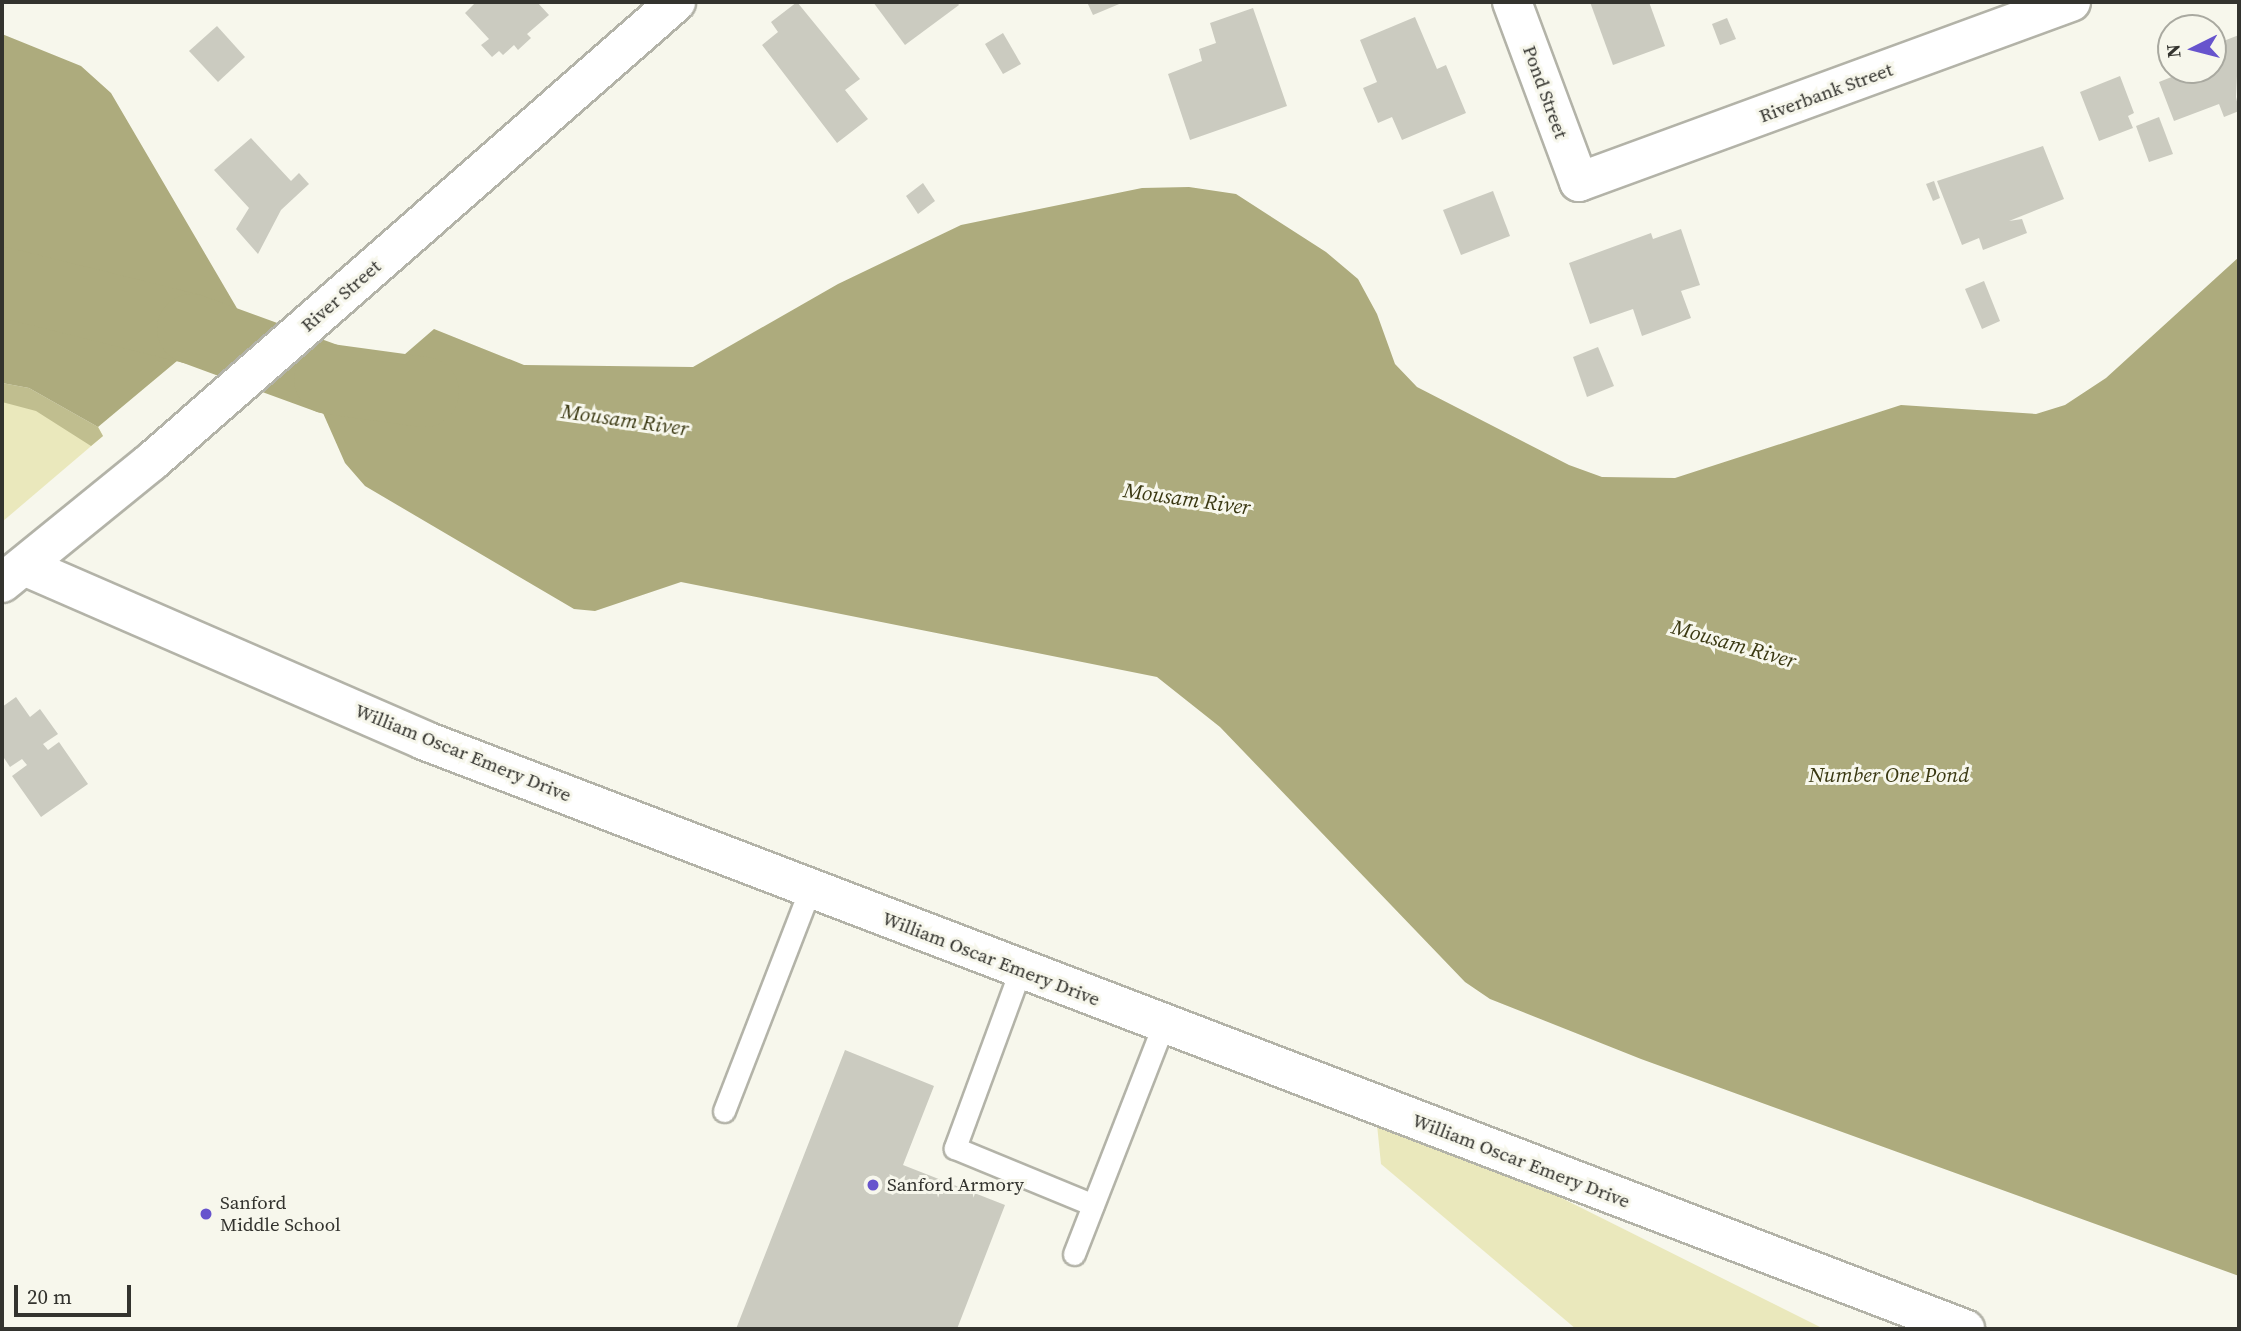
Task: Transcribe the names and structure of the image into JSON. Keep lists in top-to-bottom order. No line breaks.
{"streets":{"street":["Pond Street","Riverbank Street","River Street","William Oscar Emery Drive"]},"crossings":[["Pond Street","Riverbank Street"],["River Street","William Oscar Emery Drive"]],"water":["Mousam River","Number One Pond"],"places":["Sanford Armory","Sanford Middle School"],"scale_bar":"20 m","north":"left"}
